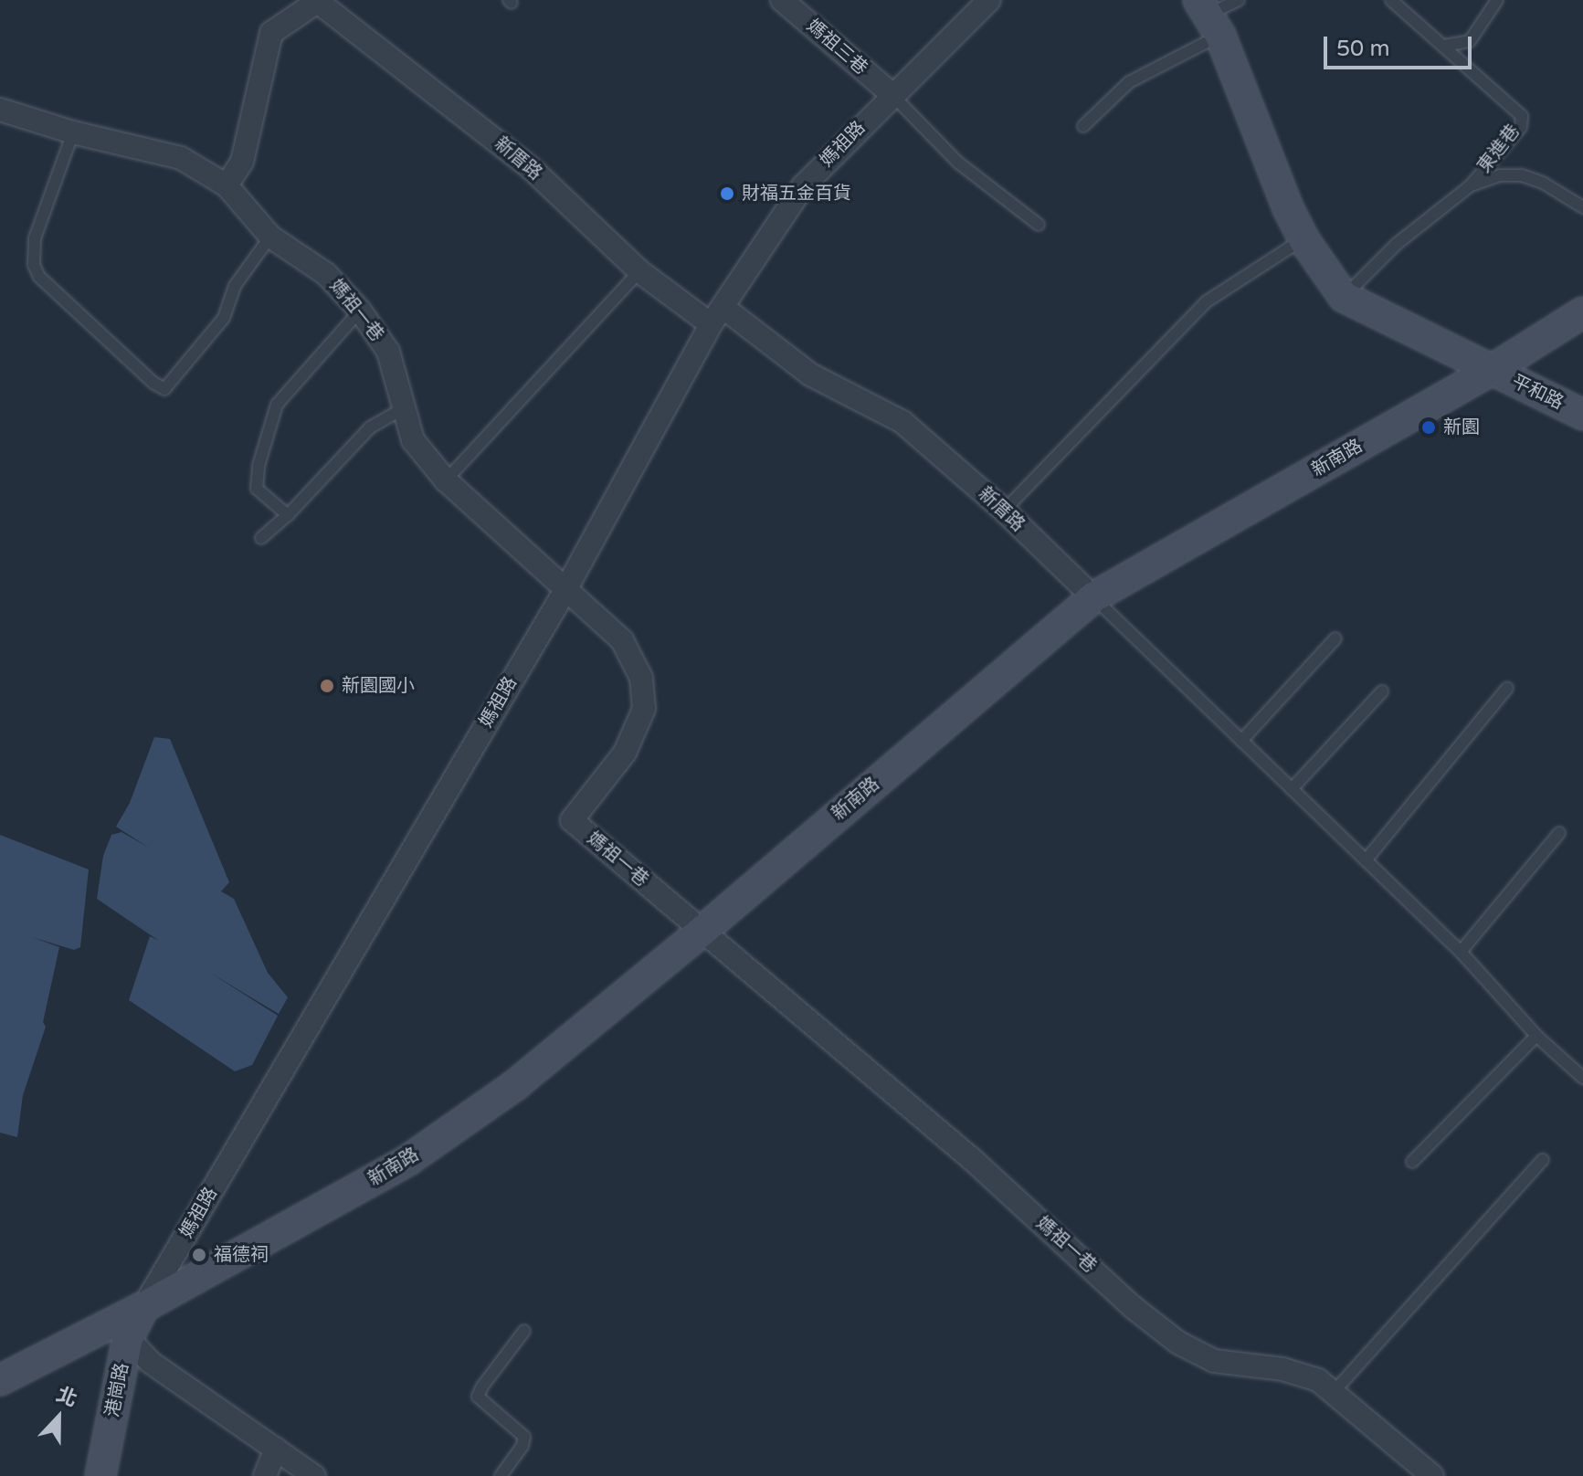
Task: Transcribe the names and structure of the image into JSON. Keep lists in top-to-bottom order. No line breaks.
{"streets":{"street":["媽祖三巷","媽祖路","新厝路","媽祖一巷","平和路","新南路","港崗路"],"lane":["東進巷"]},"crossings":[["媽祖三巷","媽祖路"],["媽祖路","新厝路"],["媽祖路","媽祖一巷"],["媽祖路","新南路"],["媽祖路","港崗路"],["東進巷","平和路"],["新厝路","新南路"],["媽祖一巷","新南路"],["平和路","新南路"],["新南路","港崗路"]],"places":["財福五金百貨","新園","新園國小","福德祠"],"scale_bar":"50 m","north":"top"}
